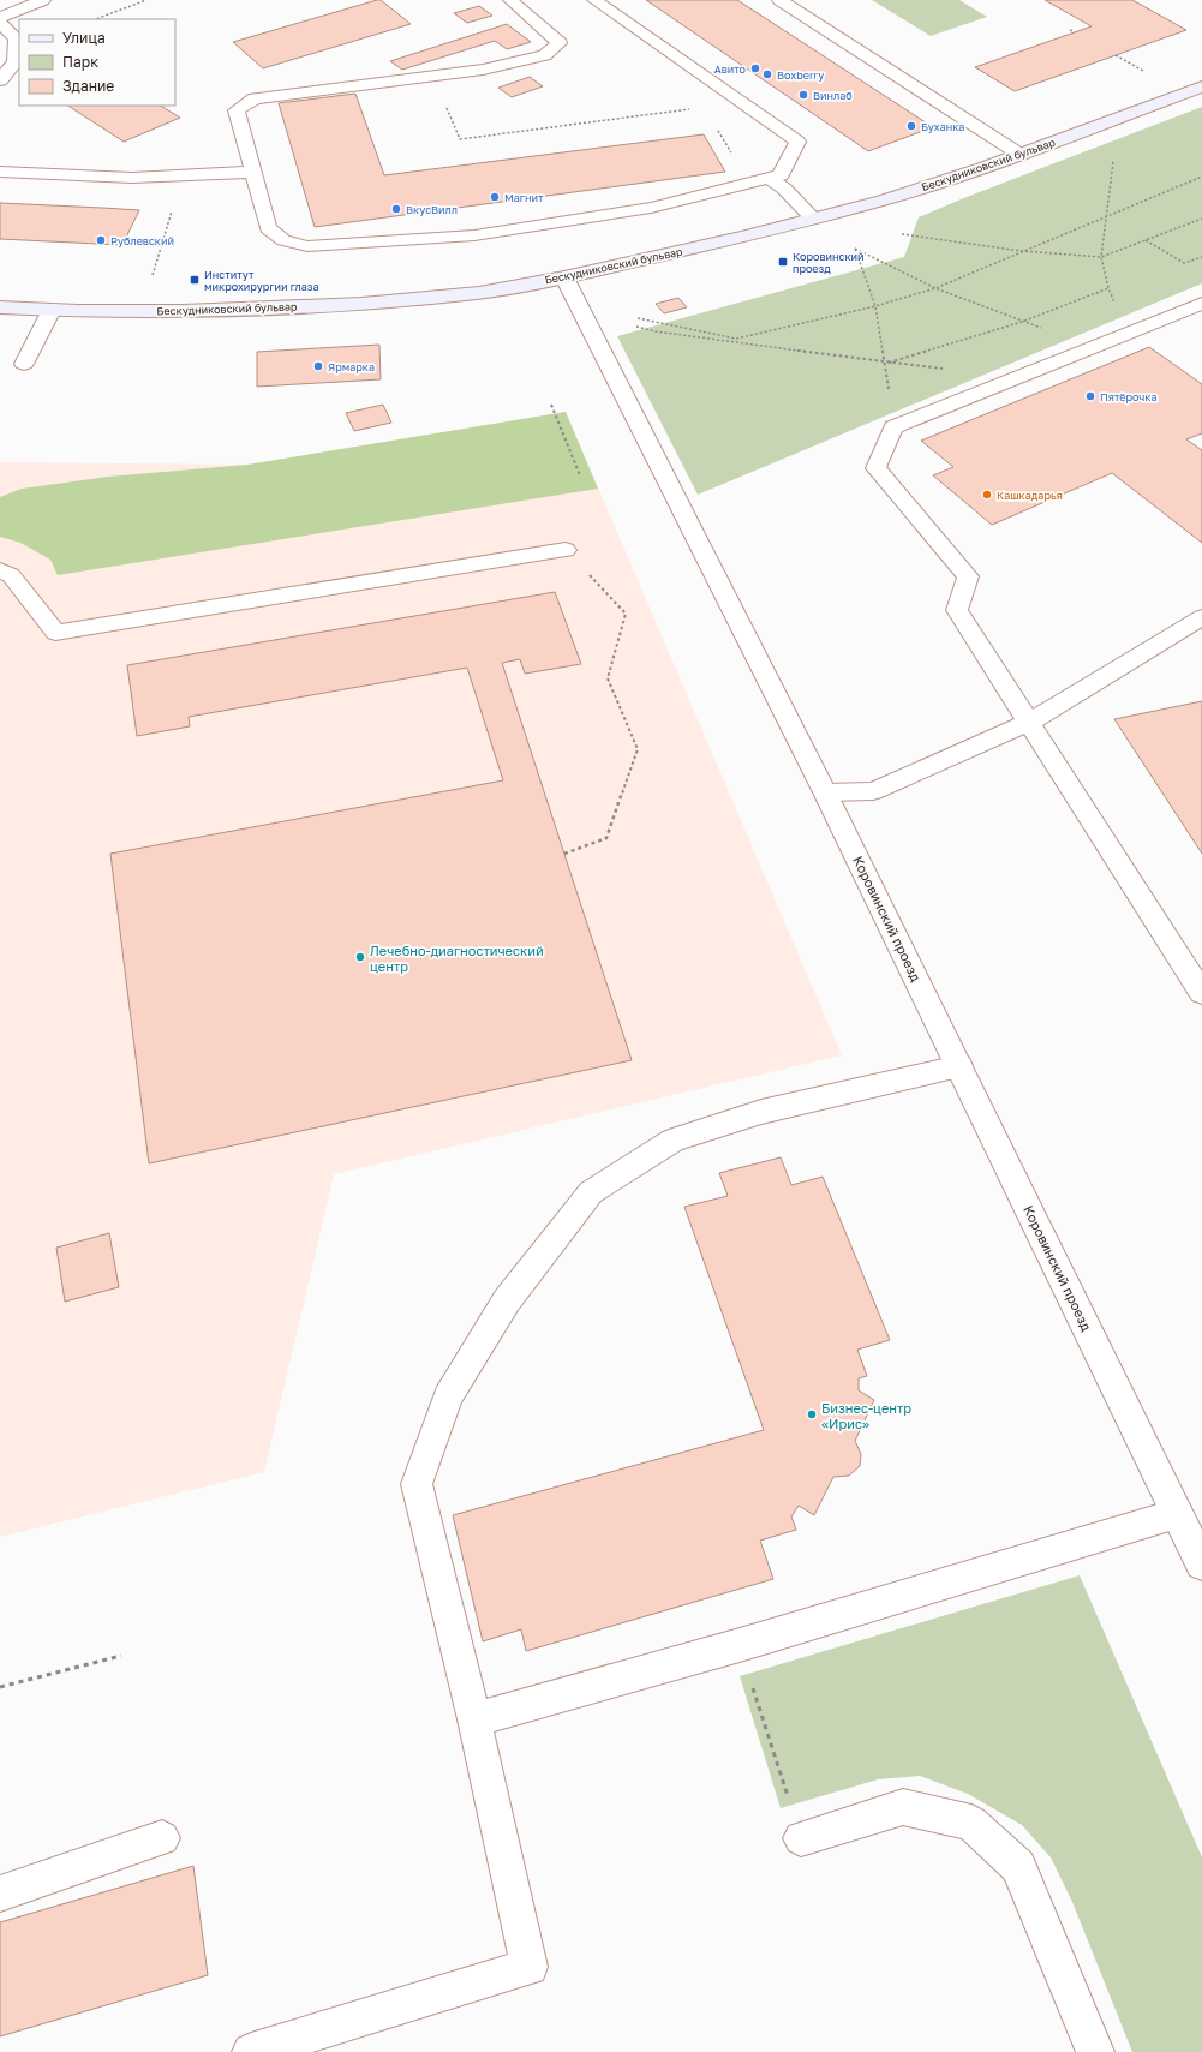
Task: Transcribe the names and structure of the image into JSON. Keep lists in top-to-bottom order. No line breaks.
{"streets":{"street":["Бескудниковский бульвар","Коровинский проезд"]},"crossings":[["Бескудниковский бульвар","Коровинский проезд"]],"places":{"other":["Авито","Boxberry","Винлаб","Буханка","Магнит","ВкусВилл","Рублевский","Ярмарка","Пятёрочка","Кашкадарья","Лечебно-диагностический центр","Бизнес-центр «Ирис»"],"transit":["Коровинский проезд","Институт микрохирургии глаза"]},"legend":["Улица","Парк","Здание"]}
